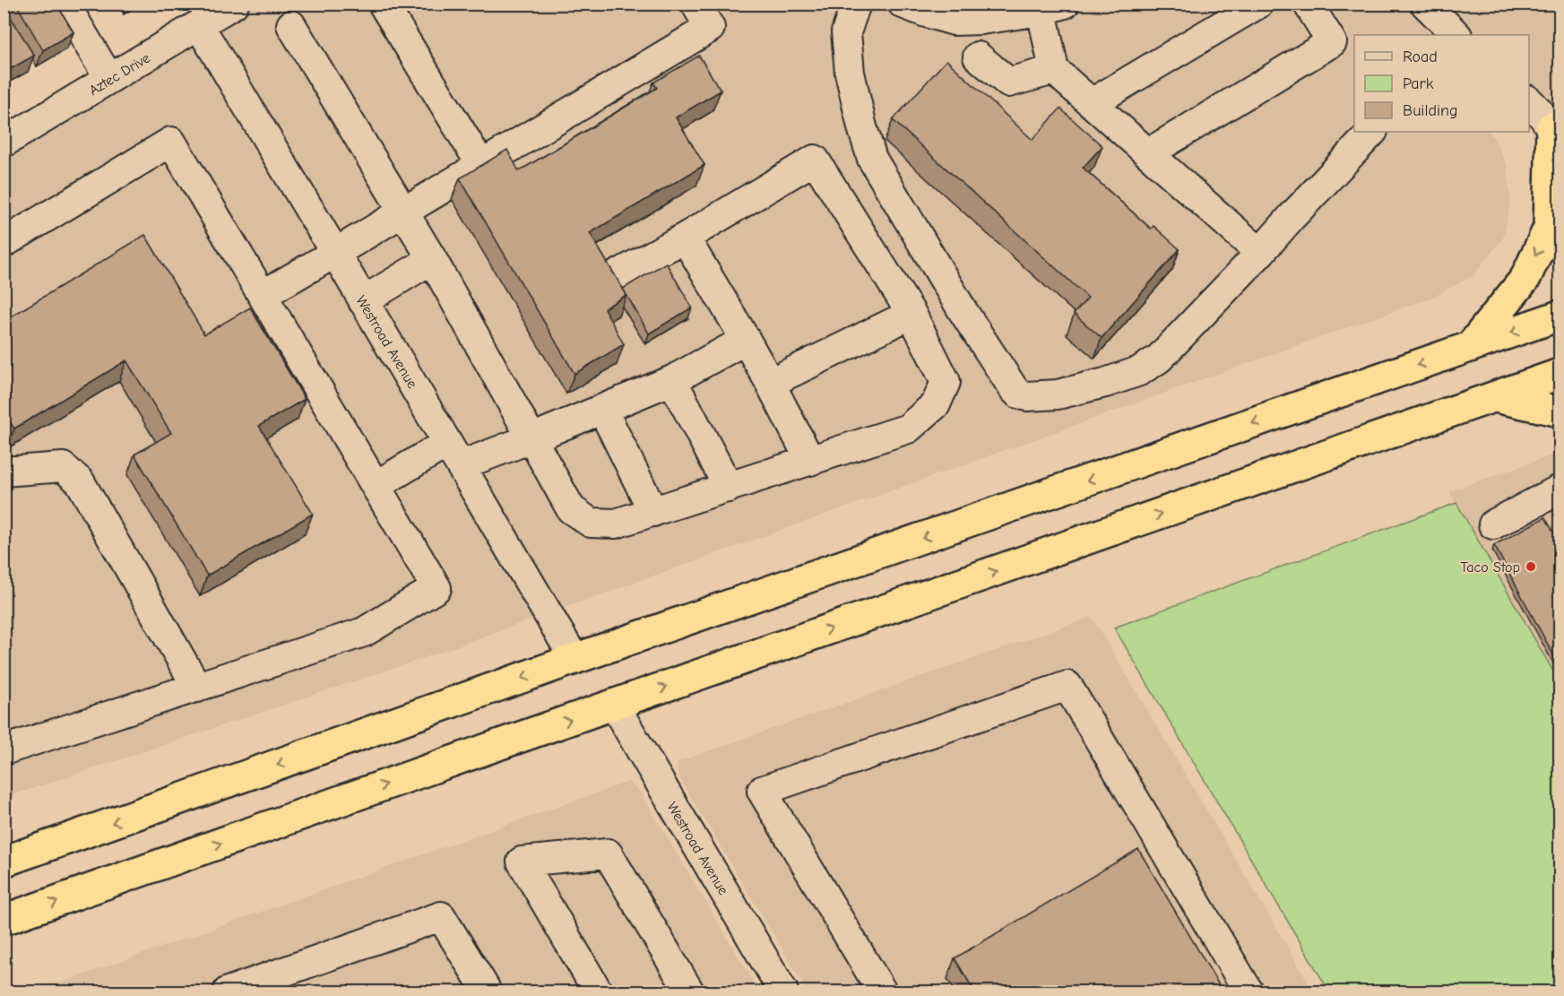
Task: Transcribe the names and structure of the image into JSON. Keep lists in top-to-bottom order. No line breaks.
{"streets":{"street":["Aztec Drive","Westroad Avenue"]},"crossings":[["Aztec Drive","Westroad Avenue"]],"places":["Taco Stop"],"legend":["Road","Park","Building"]}
